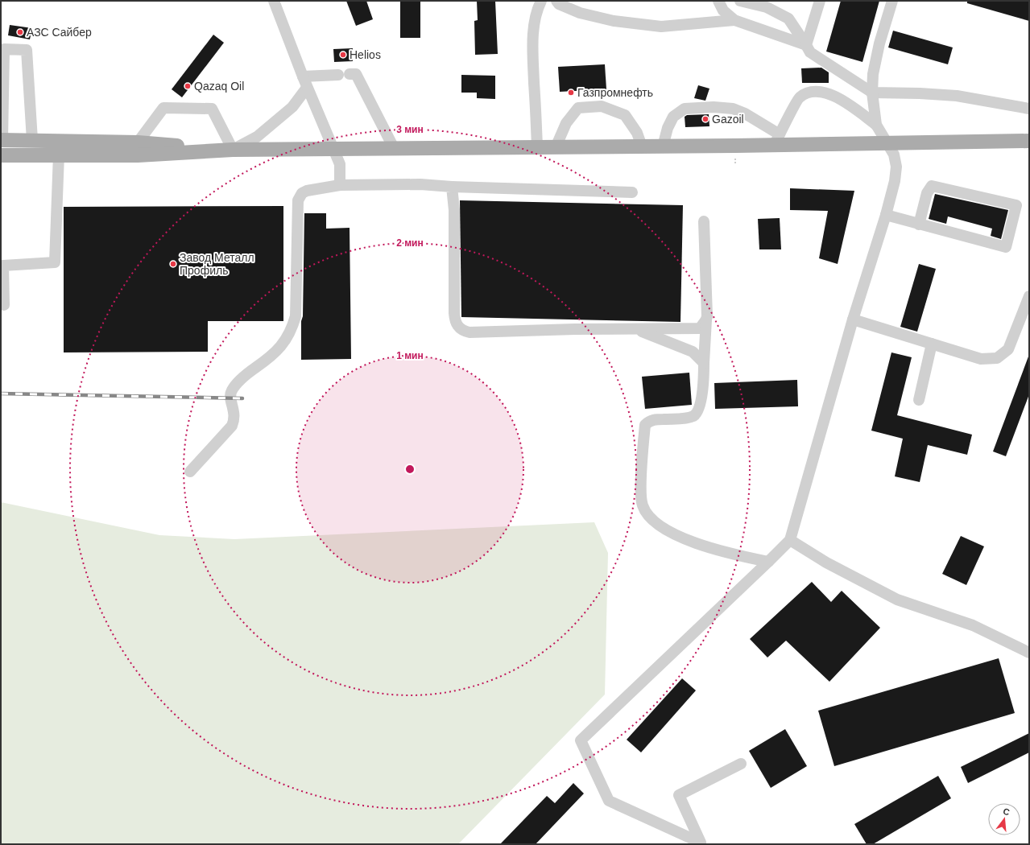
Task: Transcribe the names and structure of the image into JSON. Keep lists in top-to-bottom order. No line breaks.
{"places":["АЗС Сайбер","Helios","Qazaq Oil","Газпромнефть","Gazoil","Завод Металл Профиль"],"north":"top","rings":["3 мин","2 мин","1 мин"]}
